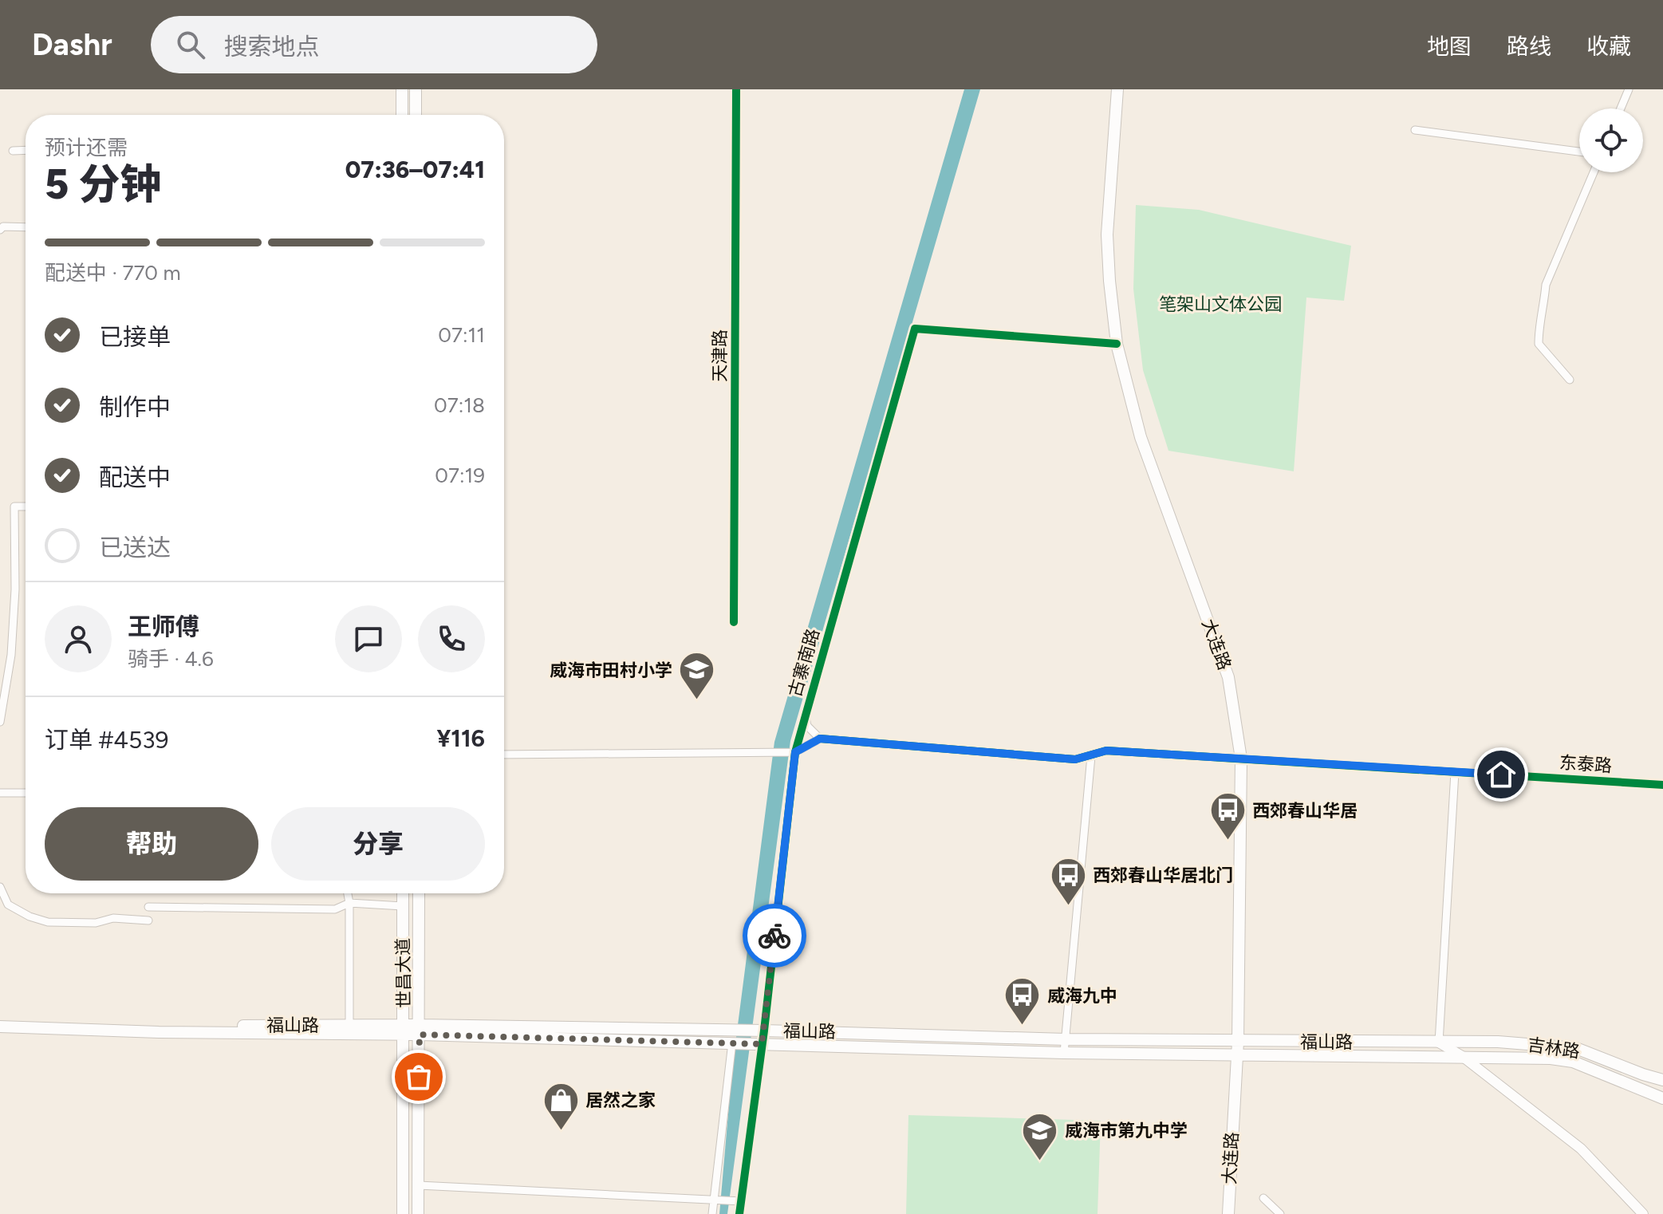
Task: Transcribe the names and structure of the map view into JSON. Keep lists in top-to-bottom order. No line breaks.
{"streets":{"main road":["大连路","世昌大道","福山路","吉林路"],"street":["天津路","古寨南路","东泰路"]},"crossings":[["大连路","古寨南路"],["大连路","东泰路"],["大连路","福山路"],["古寨南路","福山路"],["世昌大道","福山路"],["福山路","吉林路"]],"parks":["笔架山文体公园"],"places":{"school or university":["威海市田村小学","威海市第九中学"],"bus stop":["西郊春山华居","西郊春山华居北门","威海九中"],"shop":["居然之家"]},"page":{"header":"Dashr","search":"搜索地点","nav":["地图","路线","收藏"],"heading":["5 分钟","预计还需","07:36–07:41"],"panel":["王师傅","骑手 · 4.6","订单 #4539","¥116"],"bar":"配送中 · 770 m","list":[["已接单","07:11"],["制作中","07:18"],["配送中","07:19"],"已送达"],"buttons":["帮助","分享"]}}
